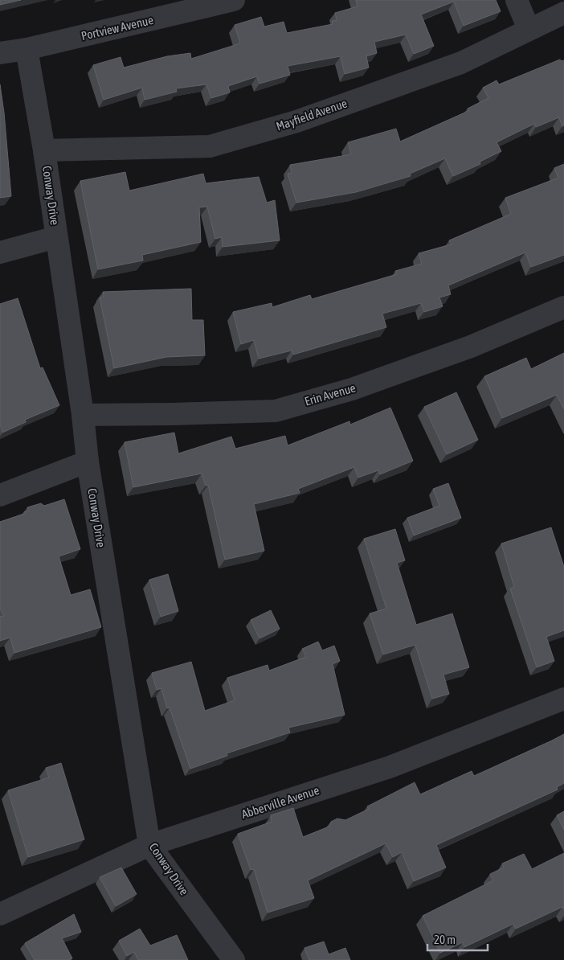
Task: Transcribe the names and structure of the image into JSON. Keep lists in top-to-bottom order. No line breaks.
{"streets":{"street":["Portview Avenue","Mayfield Avenue","Conway Drive","Erin Avenue","Abberville Avenue"]},"crossings":[["Portview Avenue","Conway Drive"],["Mayfield Avenue","Conway Drive"],["Conway Drive","Erin Avenue"],["Conway Drive","Abberville Avenue"]],"scale_bar":"20 m"}
